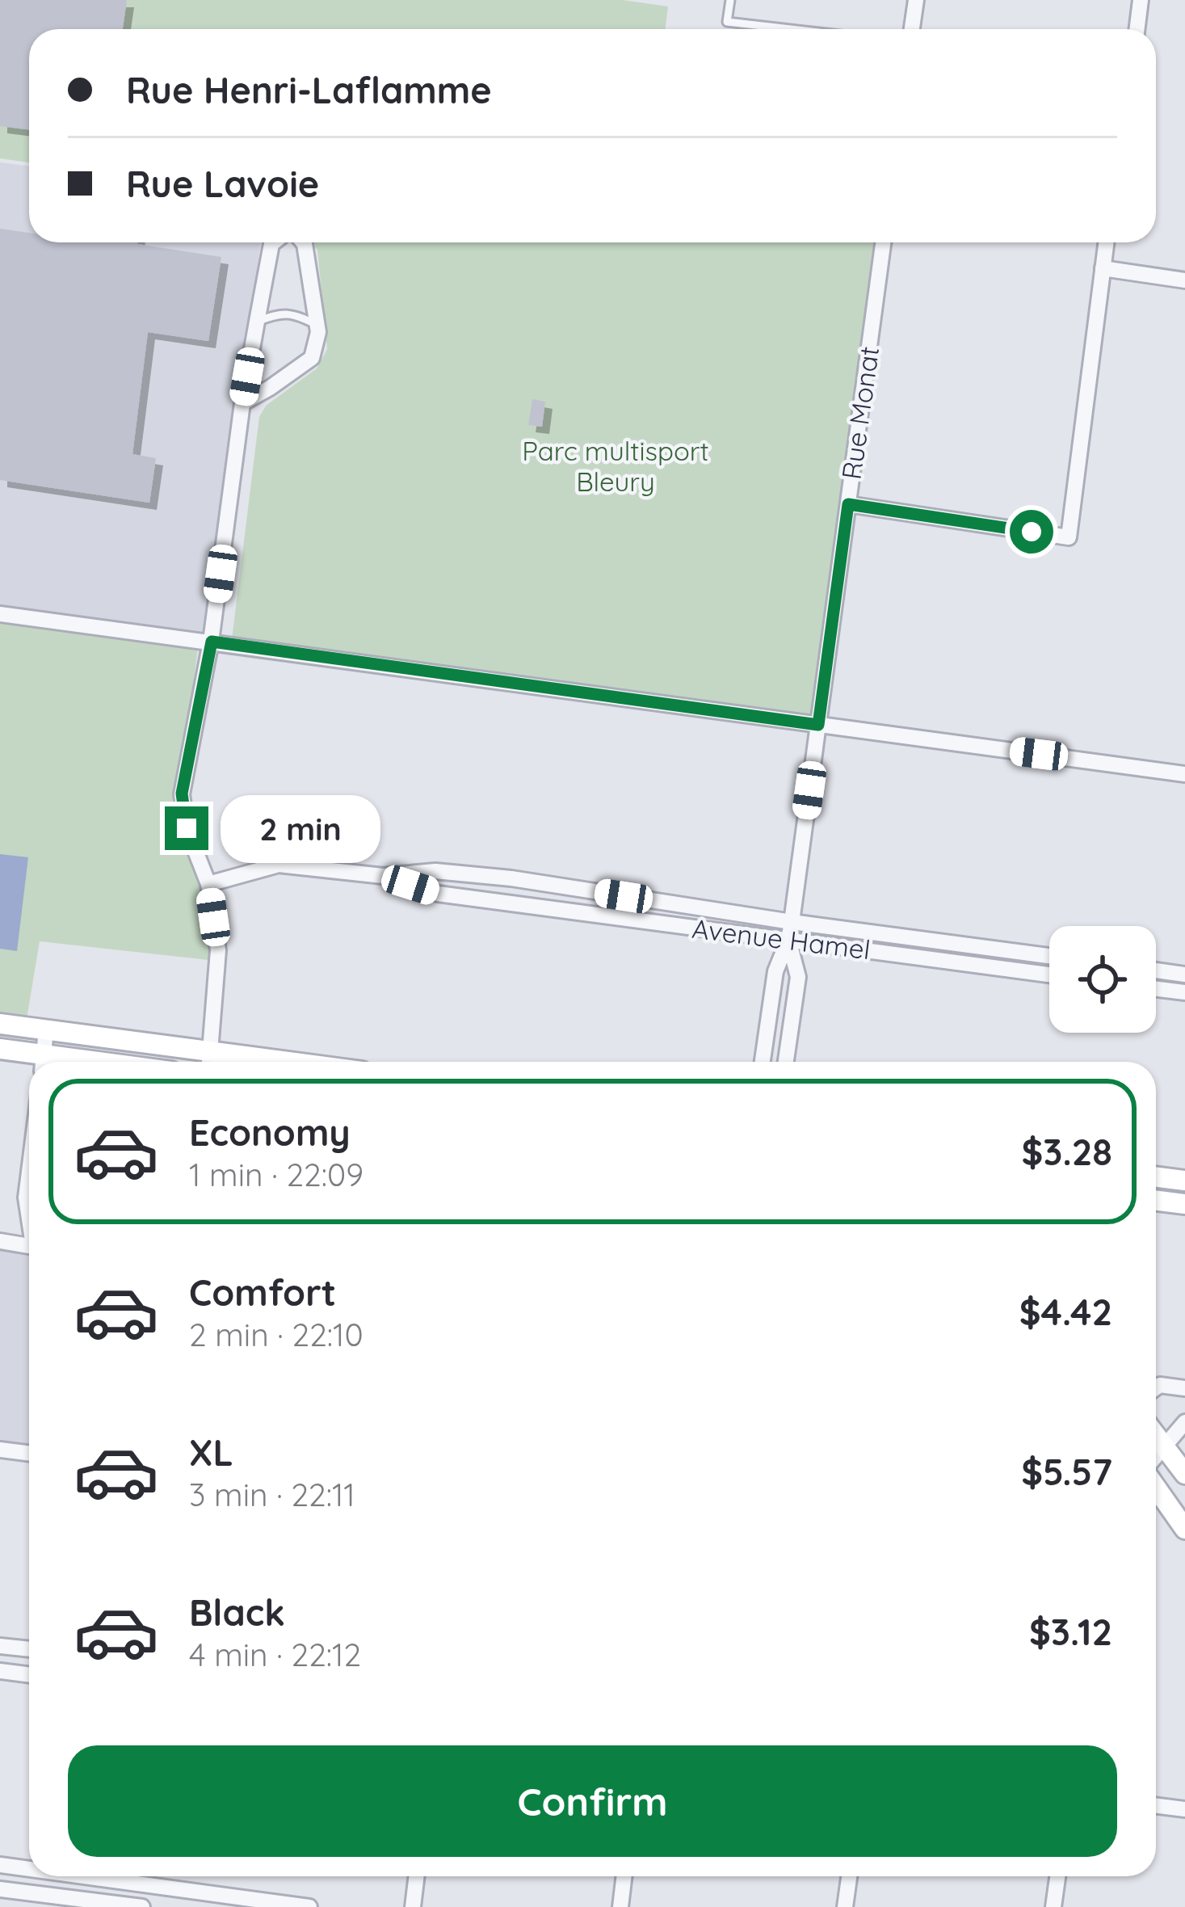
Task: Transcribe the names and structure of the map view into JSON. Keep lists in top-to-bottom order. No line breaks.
{"streets":{"street":["Rue Monat","Avenue Hamel"]},"crossings":[["Rue Monat","Avenue Hamel"]],"parks":["Parc multisport Bleury"],"page":{"banner":["Rue Henri-Laflamme","Rue Lavoie"],"bubble":"2 min","list":[{"name":"Economy","note":"1 min · 22:09","value":"$3.28"},{"name":"Comfort","note":"2 min · 22:10","value":"$4.42"},{"name":"XL","note":"3 min · 22:11","value":"$5.57"},{"name":"Black","note":"4 min · 22:12","value":"$3.12"}],"buttons":"Confirm"}}
